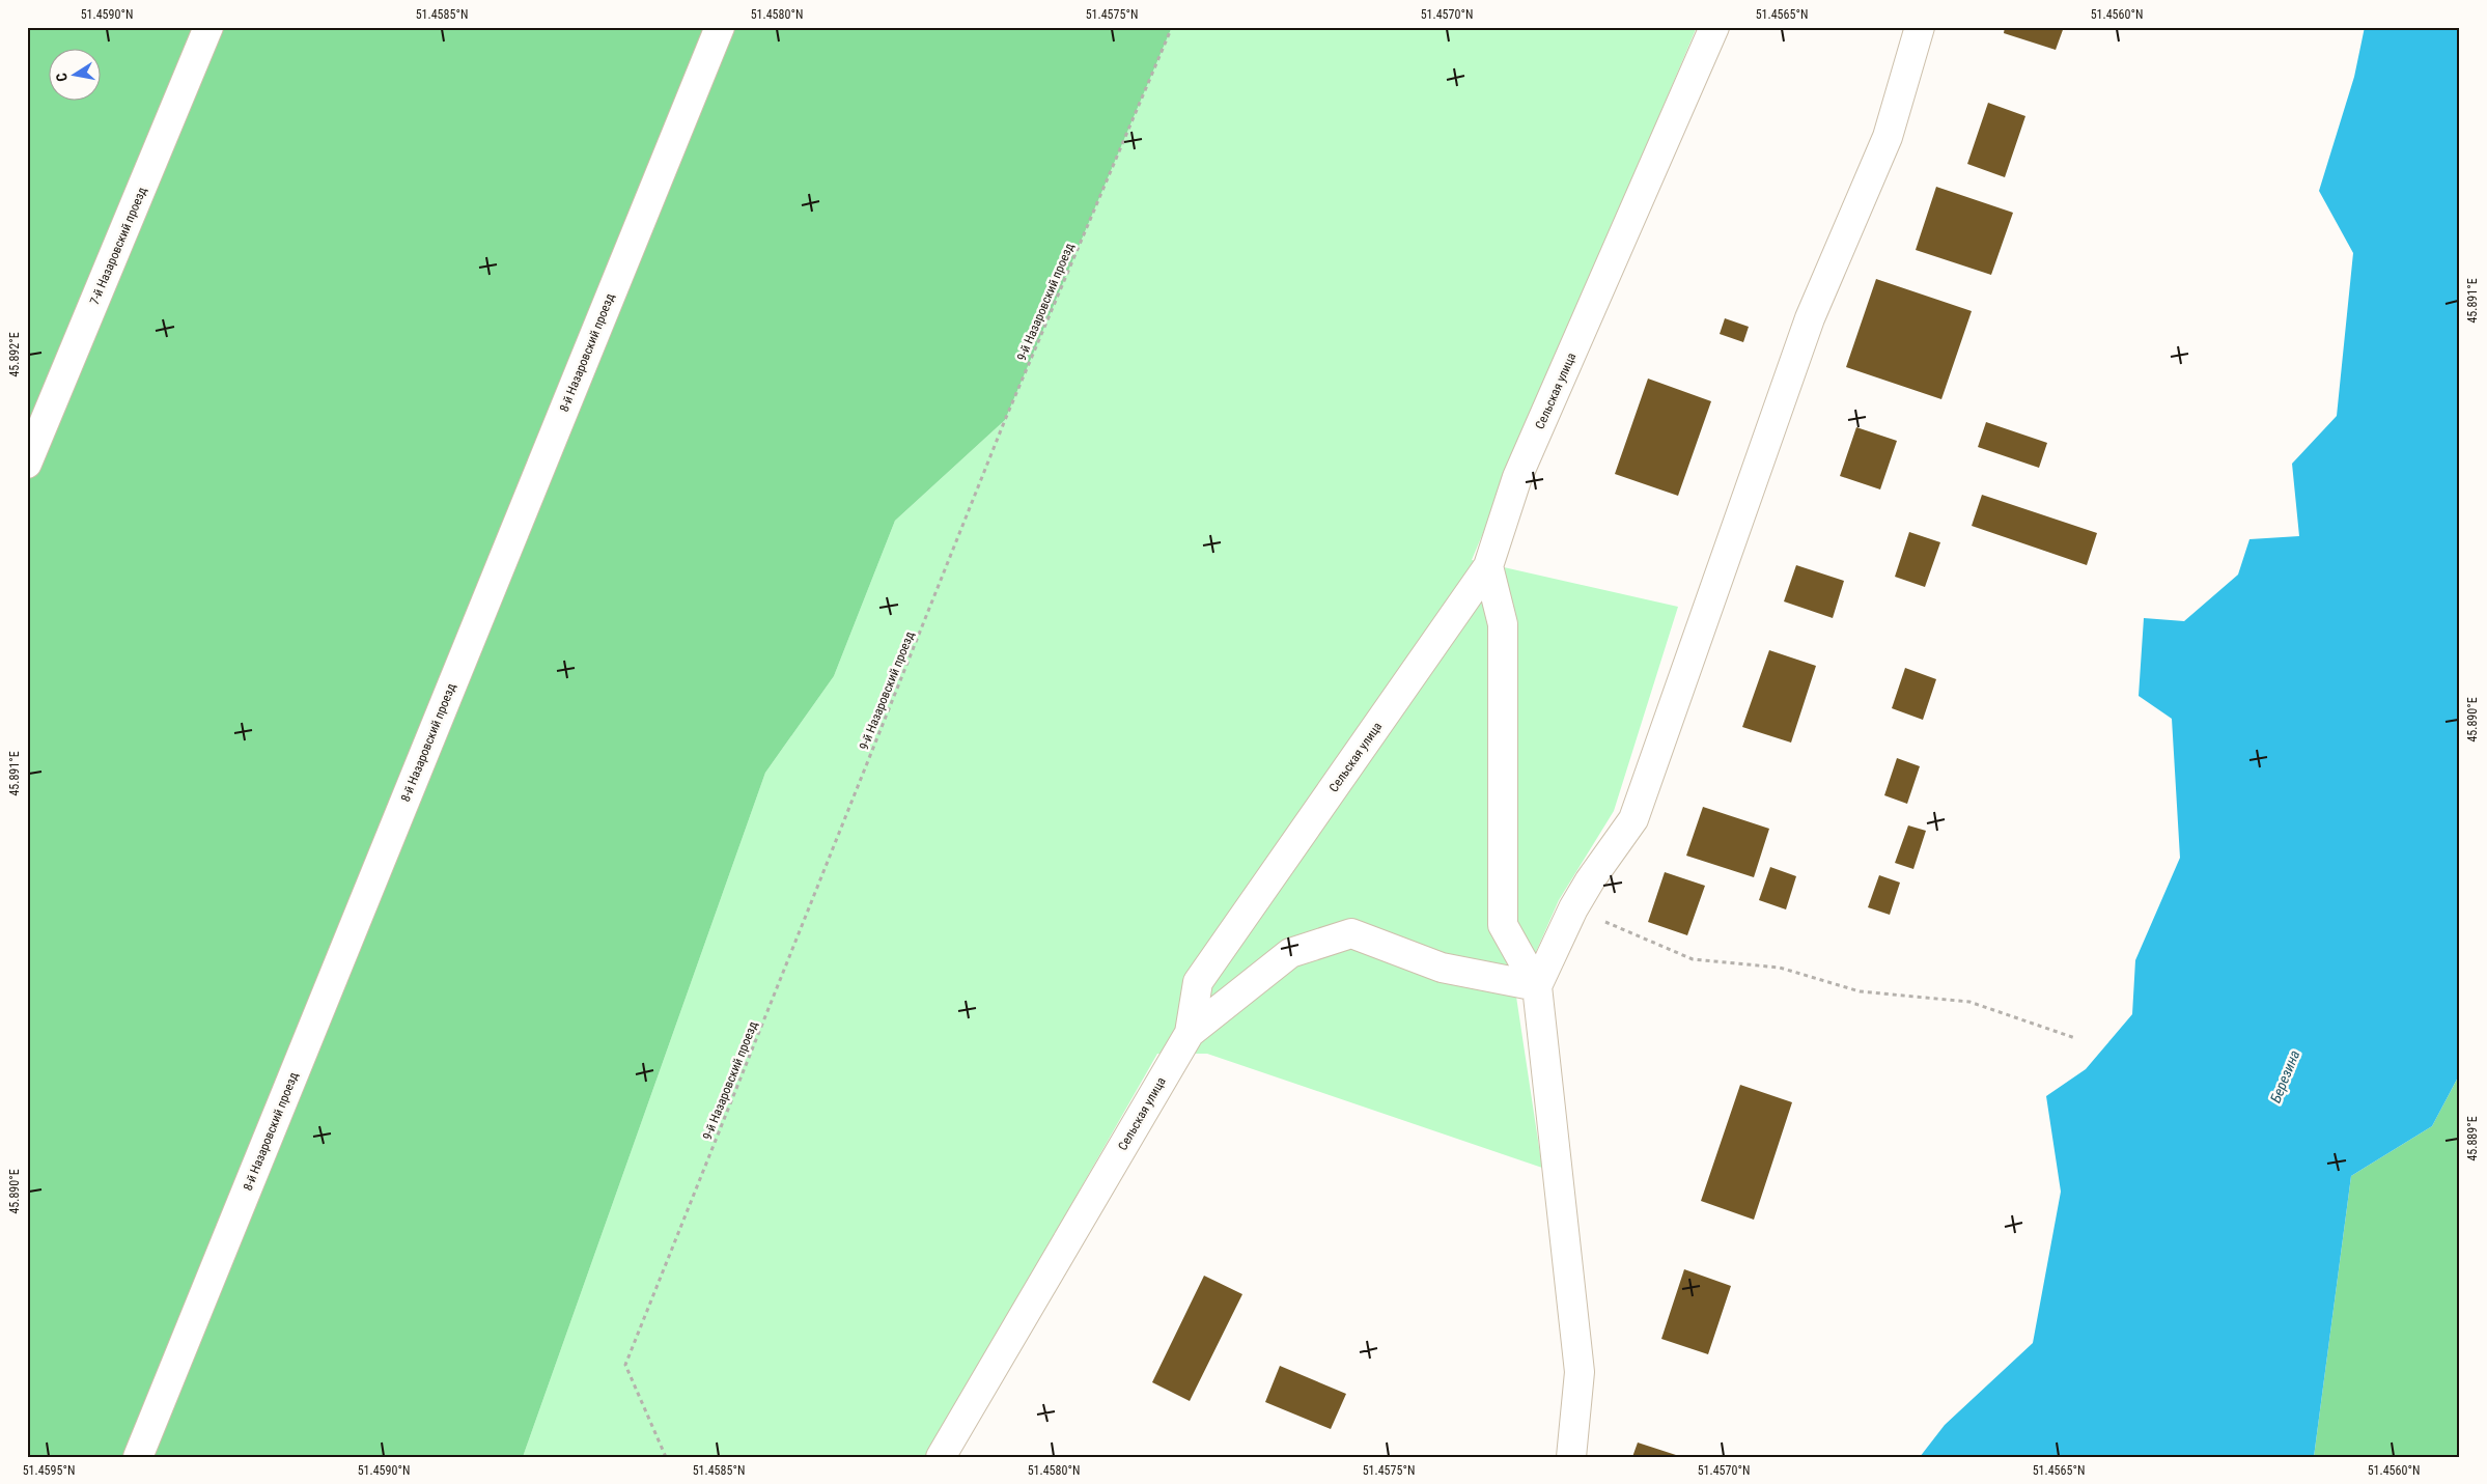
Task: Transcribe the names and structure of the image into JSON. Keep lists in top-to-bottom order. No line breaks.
{"streets":{"street":["7-й Назаровский проезд","8-й Назаровский проезд","Сельская улица"],"path":["9-й Назаровский проезд"]},"water":["Березина"],"north":"left","coordinates":["51.4590°N","51.4585°N","51.4580°N","51.4575°N","51.4570°N","51.4565°N","51.4560°N","45.891°E","45.892°E","45.890°E","45.889°E","51.4595°N"]}
